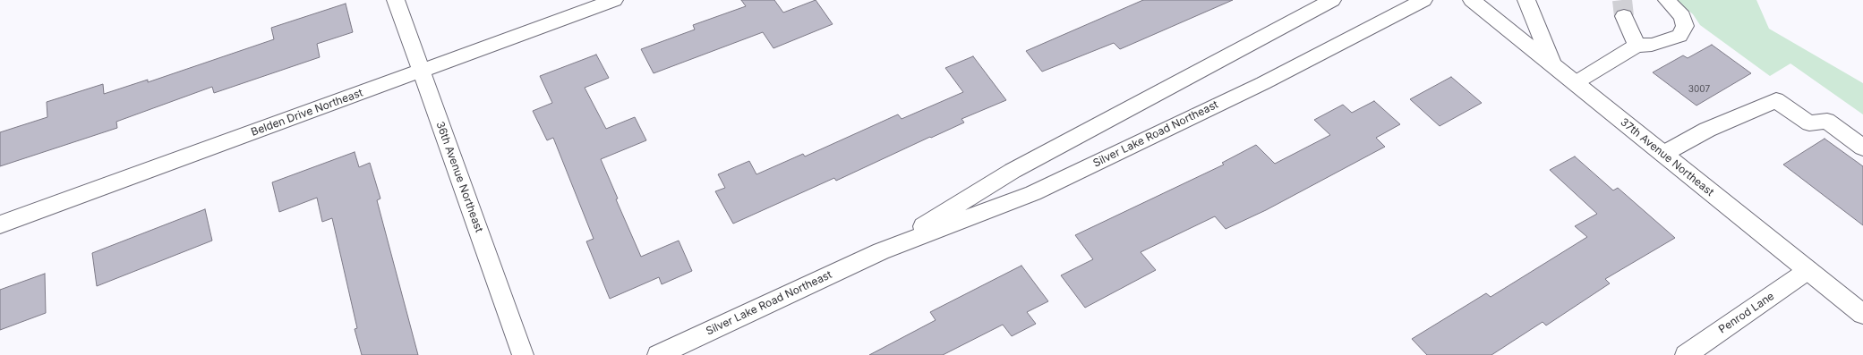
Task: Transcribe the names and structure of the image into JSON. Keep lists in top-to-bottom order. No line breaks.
{"streets":{"main road":["Belden Drive Northeast","Silver Lake Road Northeast","37th Avenue Northeast","36th Avenue Northeast","Penrod Lane"]},"crossings":[["Belden Drive Northeast","36th Avenue Northeast"],["37th Avenue Northeast","Penrod Lane"]],"house_numbers":["3007"]}
